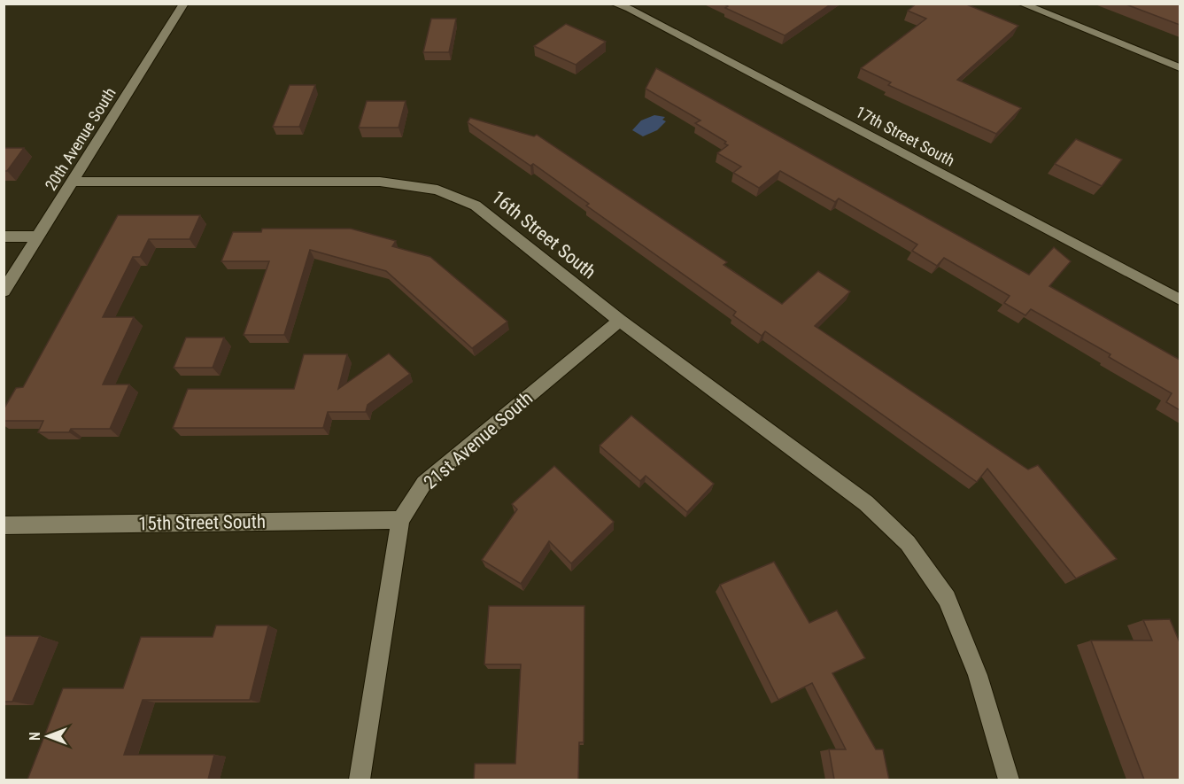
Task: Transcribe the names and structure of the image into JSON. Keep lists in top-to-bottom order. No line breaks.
{"streets":{"street":["17th Street South","20th Avenue South","16th Street South","21st Avenue South","15th Street South"]},"crossings":[["20th Avenue South","16th Street South"],["16th Street South","21st Avenue South"],["21st Avenue South","15th Street South"]],"north":"left"}
